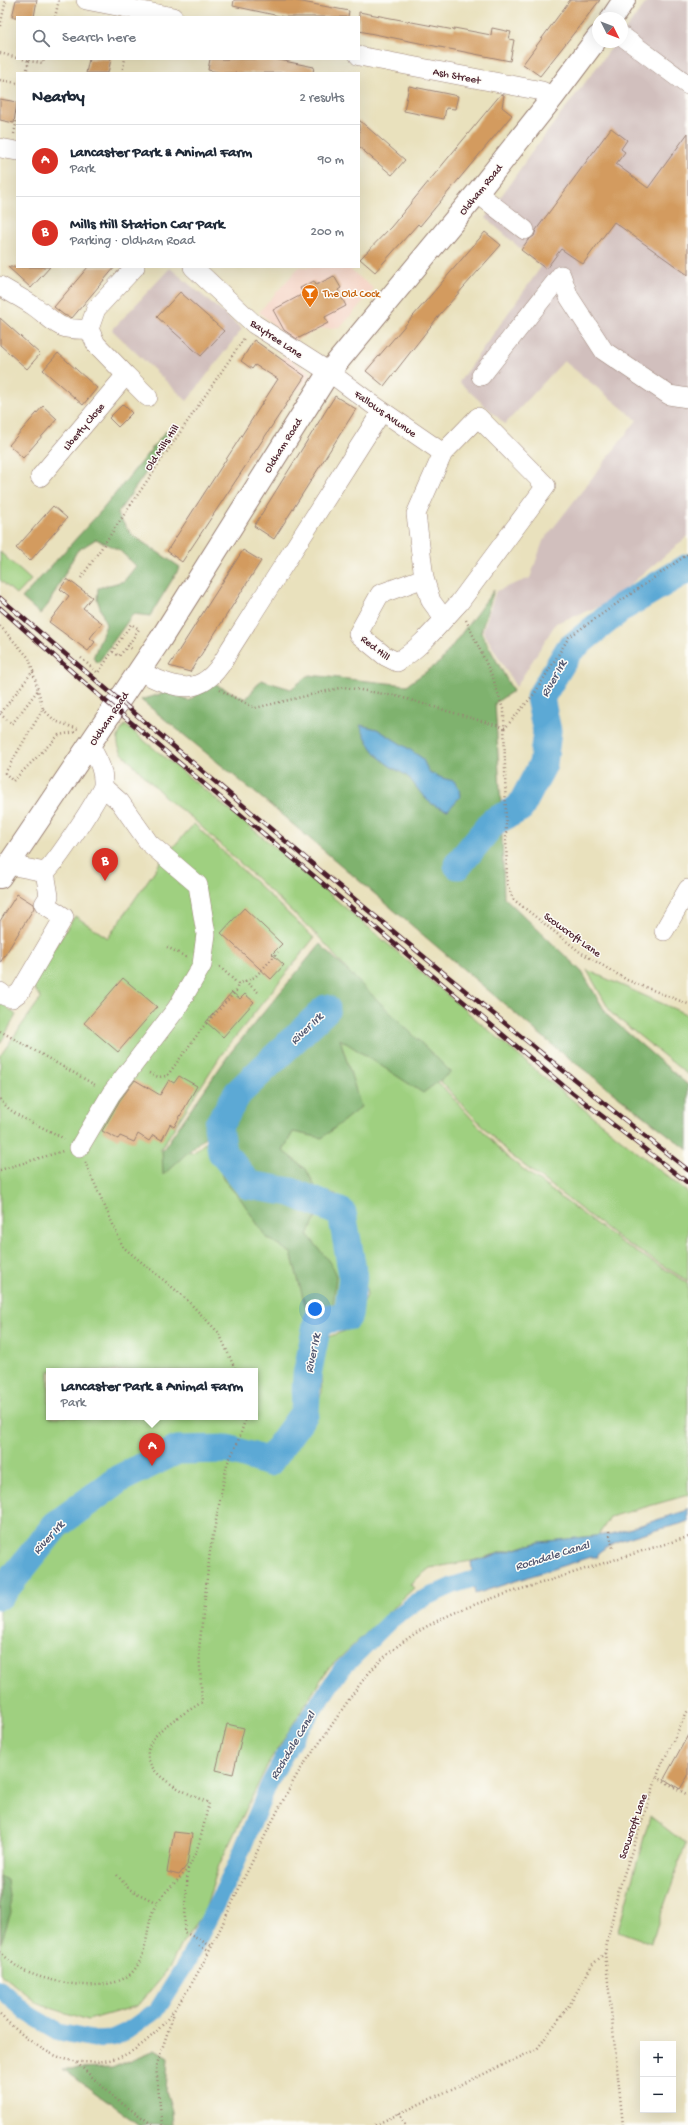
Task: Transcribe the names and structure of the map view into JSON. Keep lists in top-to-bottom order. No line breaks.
{"streets":{"main road":["Oldham Road"],"street":["Ash Street","Baytree Lane","Fallows Avwnue","Liberty Close","Red Hill"],"path":["Old Mills Hill","Scowcroft Lane"]},"crossings":[["Ash Street","Oldham Road"],["Oldham Road","Baytree Lane"],["Oldham Road","Fallows Avwnue"],["Baytree Lane","Fallows Avwnue"],["Baytree Lane","Old Mills Hill"]],"water":["River Irk","Rochdale Canal"],"places":{"bar":["The Old Cock"]},"north":"bottom right","page":{"search":"Search here","heading":["Nearby","2 results"],"list":[{"mark":"A","name":"Lancaster Park & Animal Farm","note":"Park","value":"90 m"},{"mark":"B","name":"Mills Hill Station Car Park","note":"Parking · Oldham Road","value":"200 m"}],"pins":["B","A"],"popup":["Lancaster Park & Animal Farm","Park"],"map_buttons":["+","−"]}}
